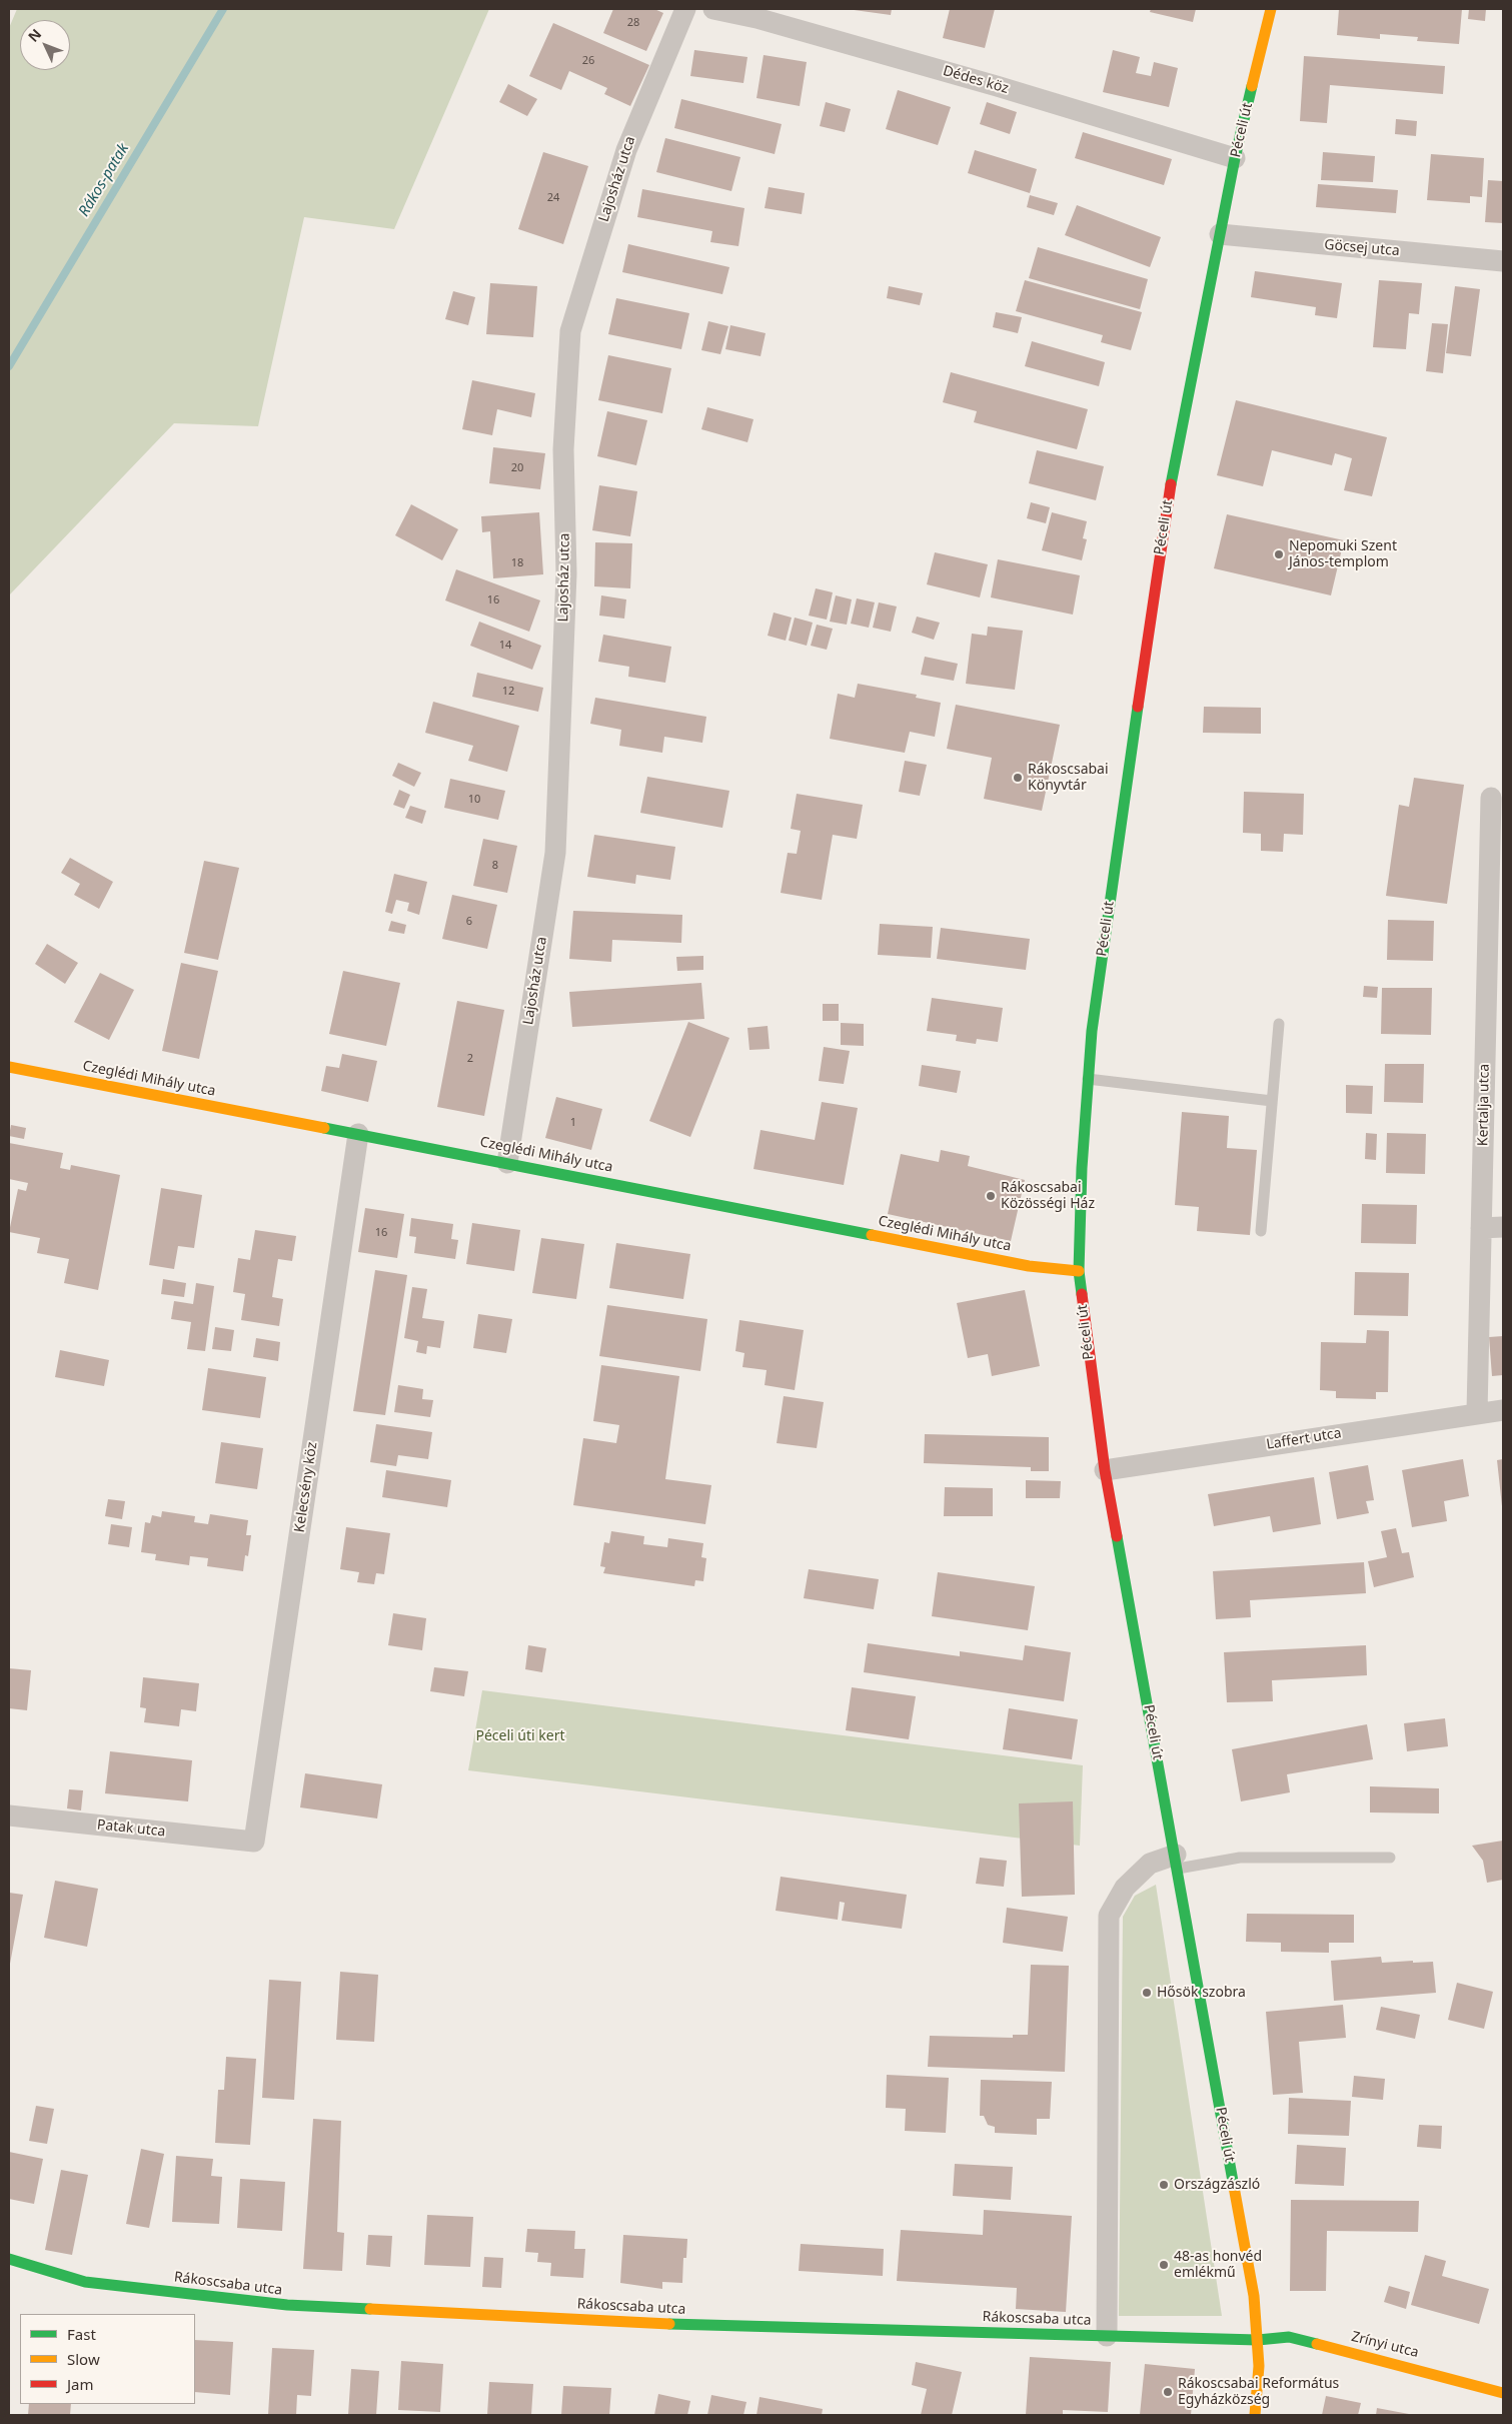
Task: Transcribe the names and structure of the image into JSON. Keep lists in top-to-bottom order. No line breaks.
{"streets":{"main road":["Péceli út","Czeglédi Mihály utca","Rákoscsaba utca","Zrínyi utca"],"street":["Dédes köz","Lajosház utca","Göcsej utca","Kertalja utca","Laffert utca","Kelecsény köz","Patak utca"]},"crossings":[["Dédes köz","Péceli út"],["Péceli út","Göcsej utca"],["Péceli út","Czeglédi Mihály utca"],["Péceli út","Laffert utca"],["Péceli út","Rákoscsaba utca"],["Péceli út","Zrínyi utca"],["Lajosház utca","Czeglédi Mihály utca"],["Czeglédi Mihály utca","Kelecsény köz"],["Kertalja utca","Laffert utca"],["Kelecsény köz","Patak utca"],["Rákoscsaba utca","Zrínyi utca"]],"water":["Rákos-patak"],"parks":["Péceli úti kert"],"places":["Nepomuki Szent János-templom","Rákoscsabai Könyvtár","Rákoscsabai Közösségi Ház","Hősök szobra","Országzászló","48-as honvéd emlékmű","Rákoscsabai Református Egyházközség"],"house_numbers":["28","26","24","20","18","16","14","12","10","8","6","2","1","16"],"legend":["Fast","Slow","Jam"],"north":"top left"}
